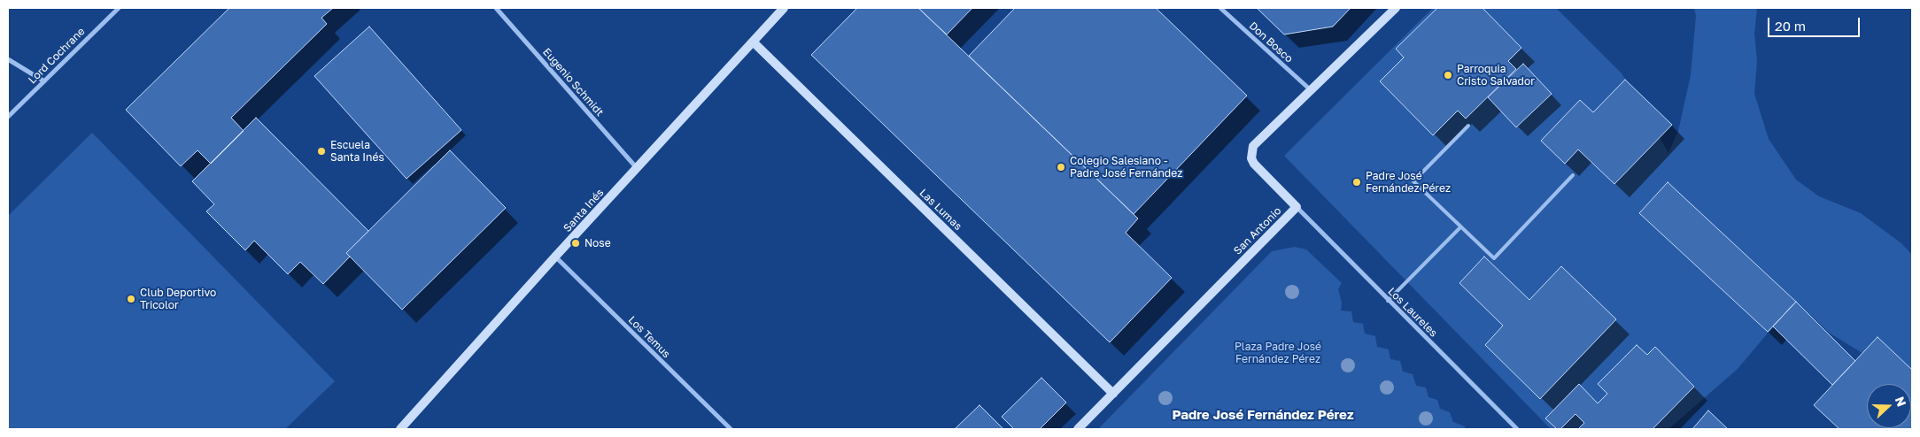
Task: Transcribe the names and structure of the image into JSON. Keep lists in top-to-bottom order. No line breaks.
{"streets":{"main road":["Las Lumas","Santa Inés","San Antonio"],"street":["Don Bosco","Lord Cochrane","Eugenio Schmidt","Los Laureles","Los Temus"]},"crossings":[["Don Bosco","San Antonio"],["Eugenio Schmidt","Santa Inés"],["Las Lumas","Santa Inés"],["Las Lumas","San Antonio"],["Santa Inés","Los Temus"],["San Antonio","Los Laureles"]],"districts":["Padre José Fernández Pérez"],"parks":["Plaza Padre José Fernández Pérez"],"places":["Parroquia Cristo Salvador","Escuela Santa Inés","Colegio Salesiano - Padre José Fernández","Padre José Fernández Pérez","Nose","Club Deportivo Tricolor"],"scale_bar":"20 m","north":"right"}
